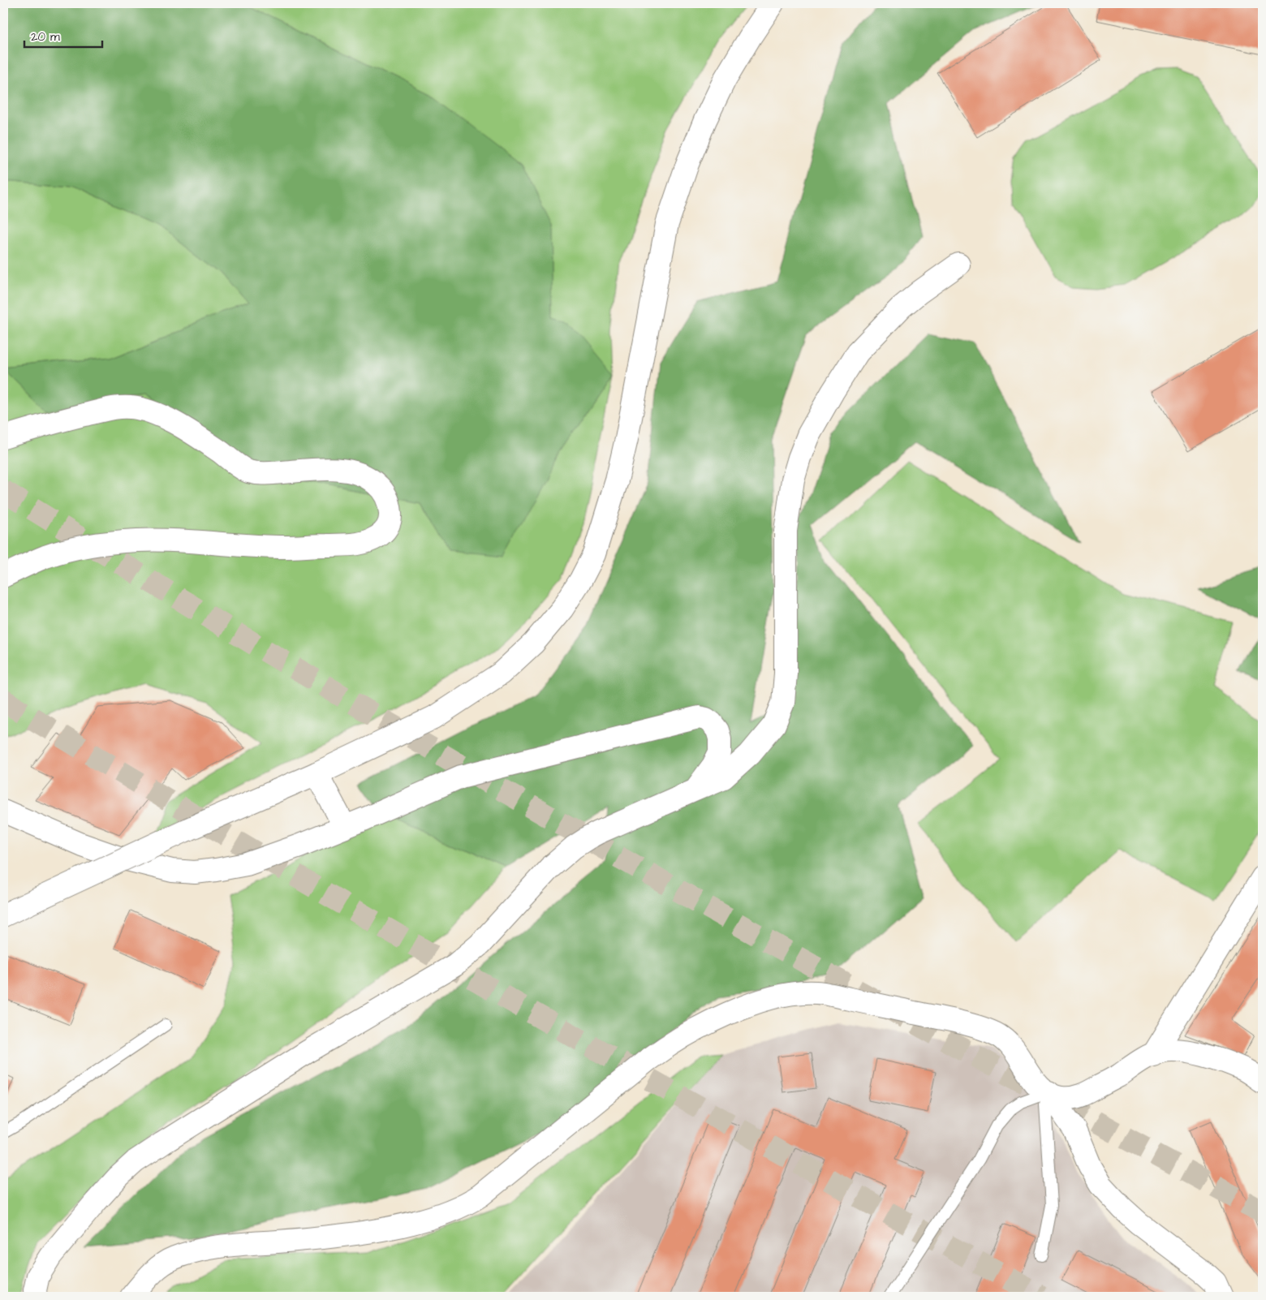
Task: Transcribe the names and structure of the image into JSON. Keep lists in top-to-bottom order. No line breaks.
{"scale_bar":"20 m"}
